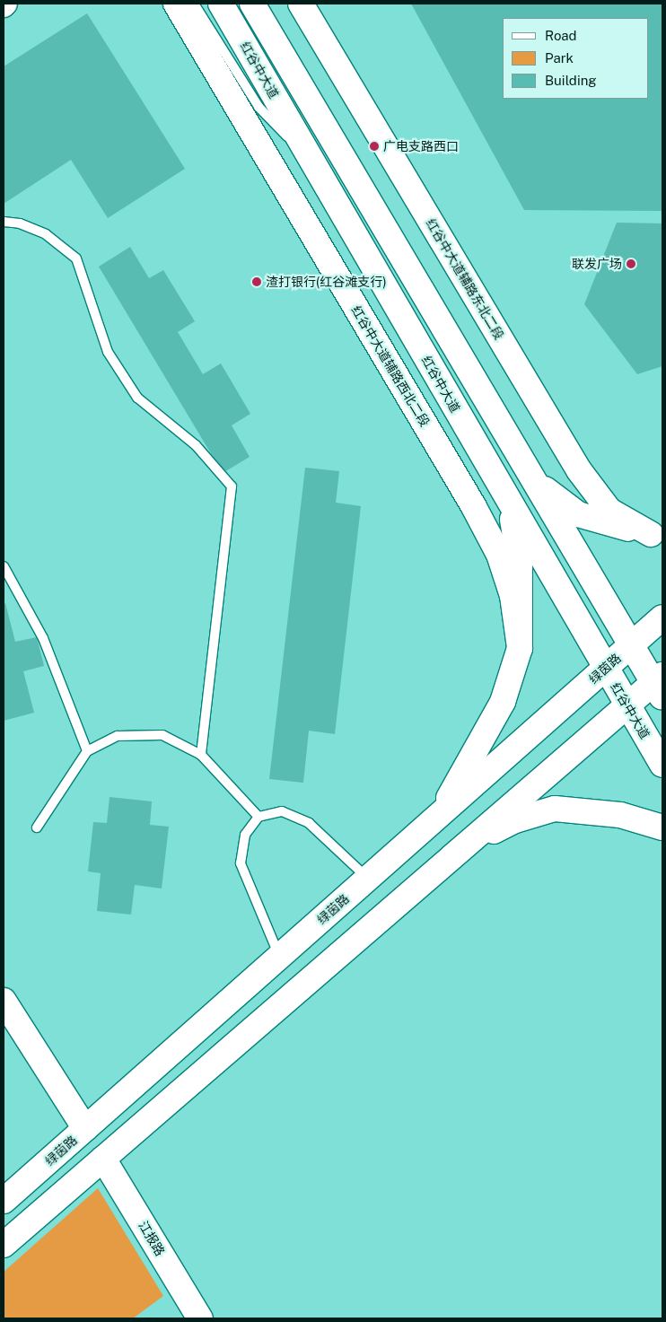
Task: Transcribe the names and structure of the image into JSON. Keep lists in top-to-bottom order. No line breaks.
{"streets":{"main road":["红谷中大道","红谷中大道辅路东北二段","红谷中大道辅路西北二段","绿茵路","江报路"]},"crossings":[["红谷中大道","绿茵路"]],"places":["广电支路西口","联发广场","渣打银行(红谷滩支行)"],"legend":["Road","Park","Building"]}
